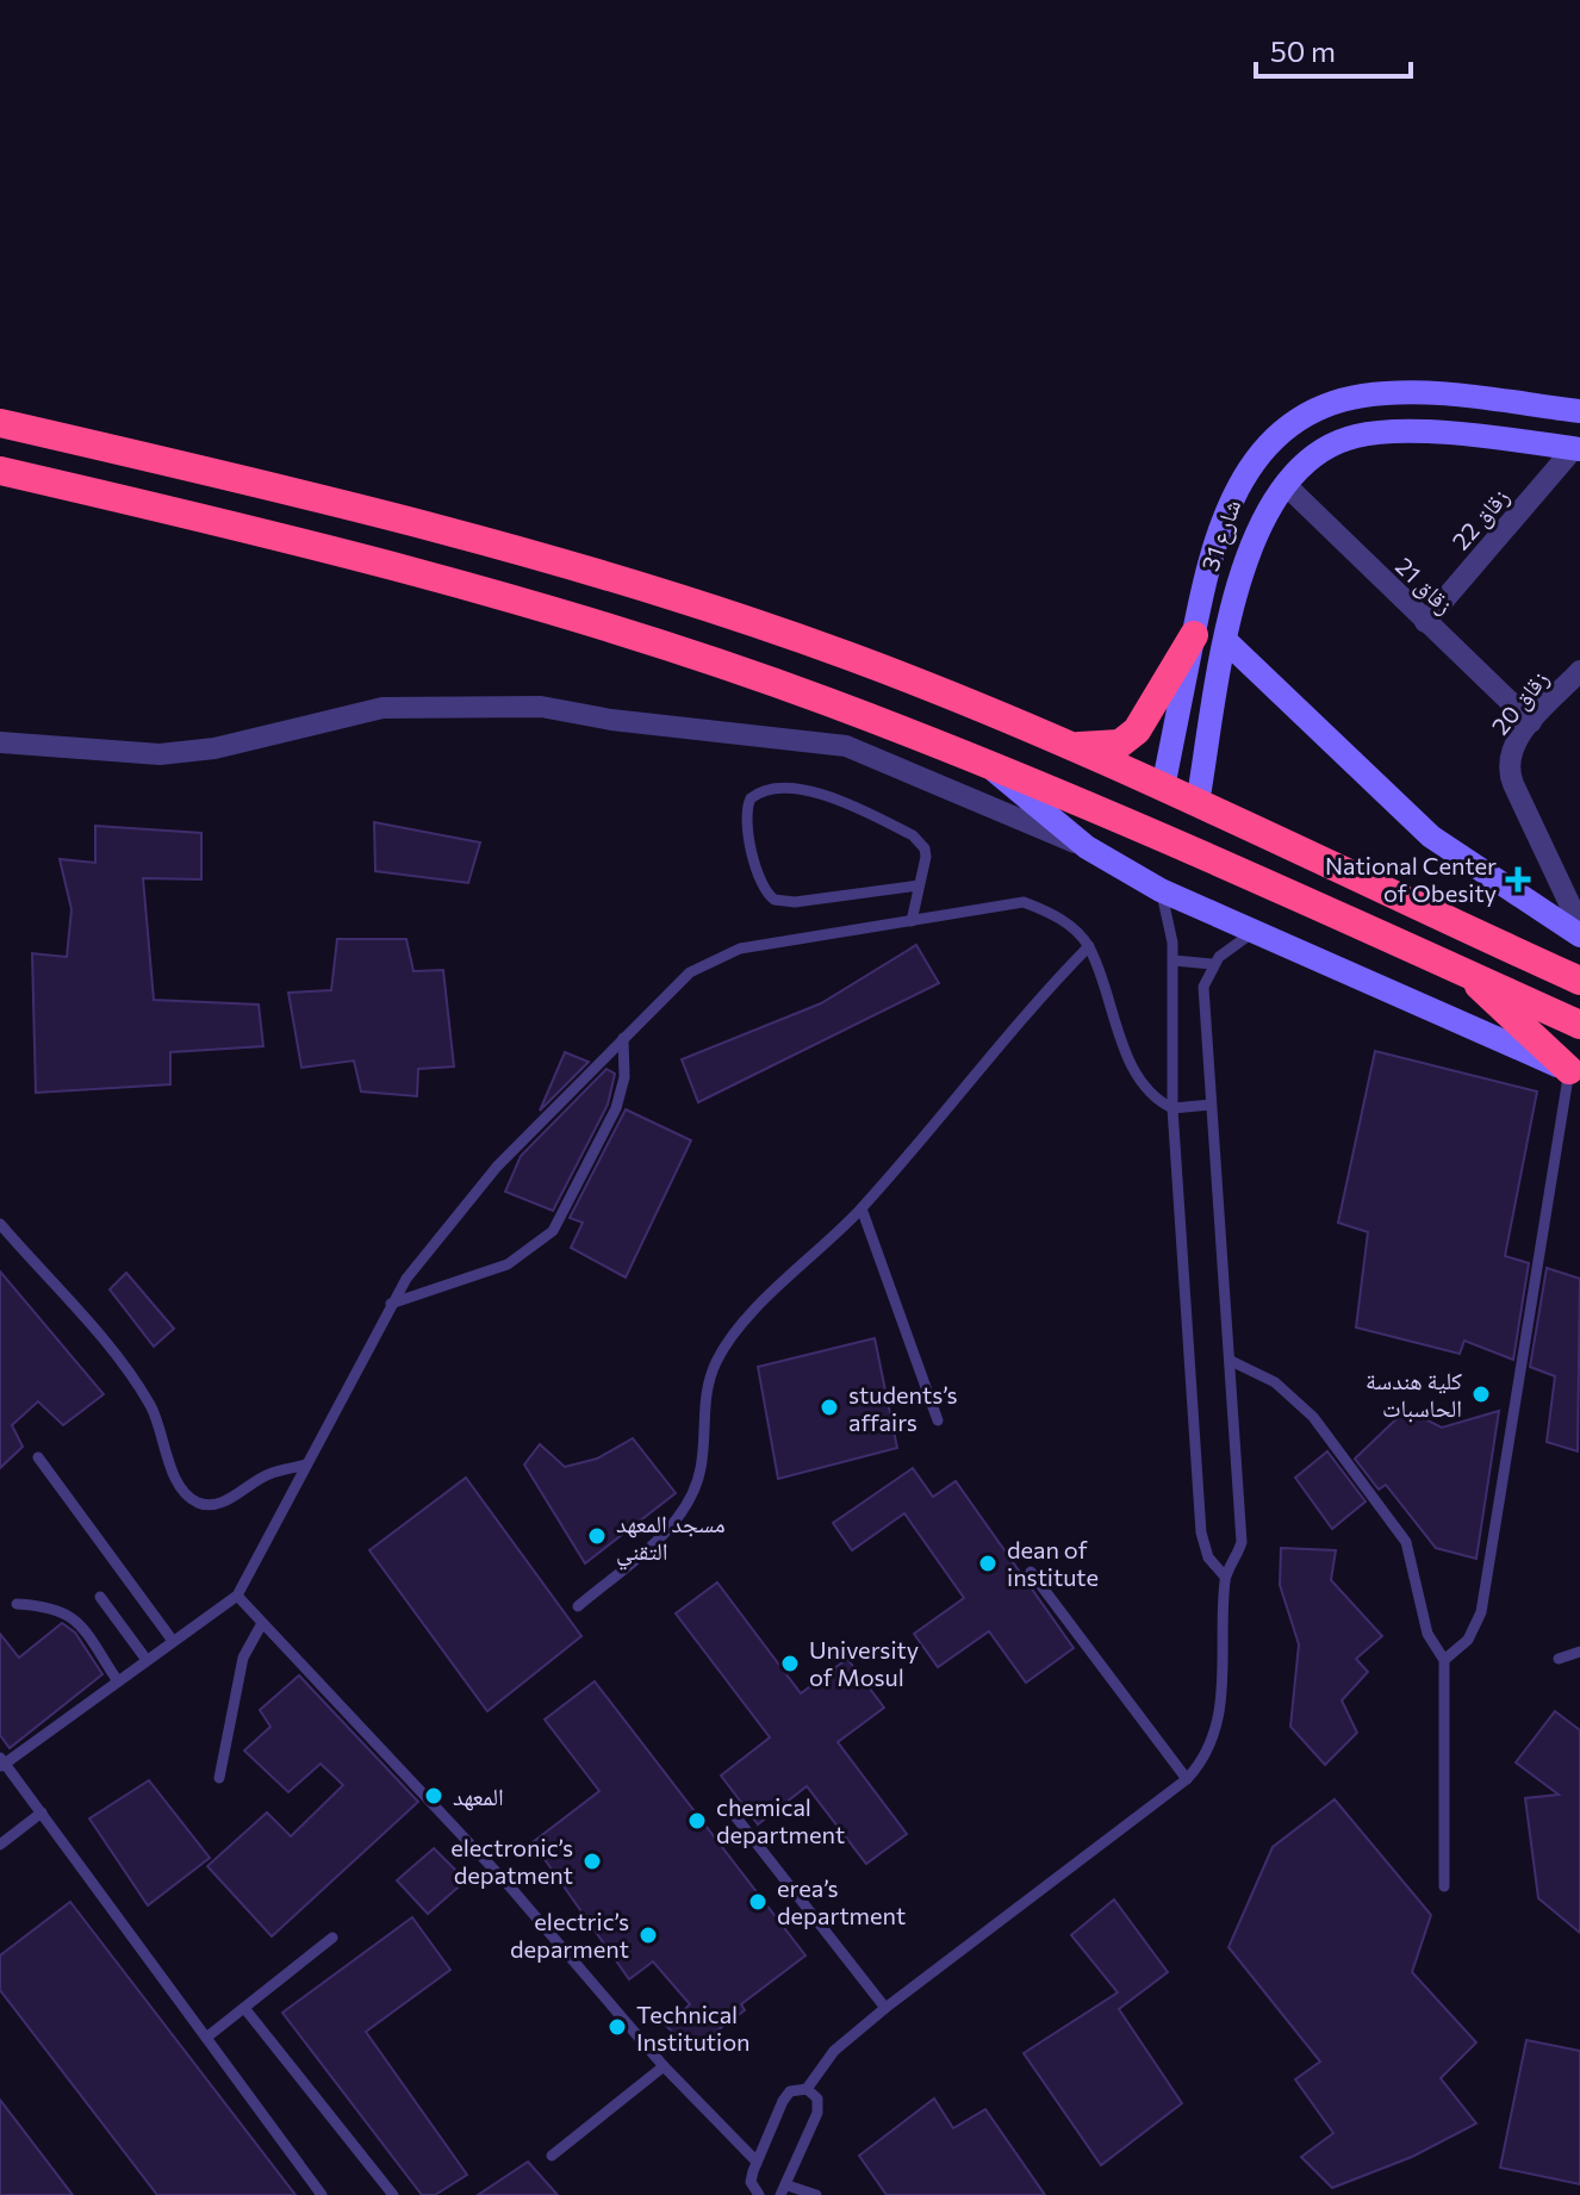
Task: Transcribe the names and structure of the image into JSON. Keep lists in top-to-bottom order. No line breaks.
{"streets":{"street":["زقاق 22","شارع 31","زقاق 21","زقاق 20"]},"crossings":[["زقاق 22","شارع 31"],["زقاق 22","زقاق 21"],["شارع 31","زقاق 21"],["زقاق 21","زقاق 20"]],"places":{"health":["National Center of Obesity"],"other":["كلية هندسة الحاسبات","students’s affairs","مسجد المعهد التقني","dean of institute","University of Mosul","المعهد","chemical department","electronic’s depatment","erea’s department","electric’s deparment","Technical Institution"]},"scale_bar":"50 m"}
